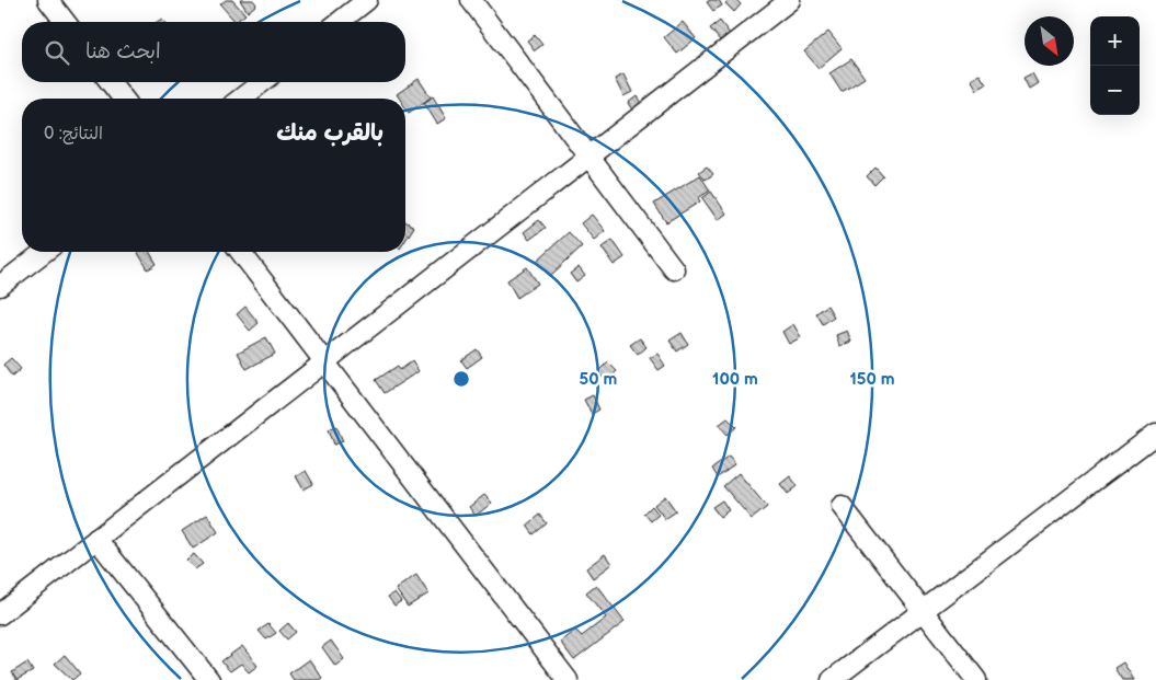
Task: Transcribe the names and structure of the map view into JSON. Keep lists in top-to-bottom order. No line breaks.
{"north":"bottom right","page":{"map_buttons":["+","−"],"search":"ابحث هنا","heading":["بالقرب منك","النتائج: 0"]},"rings":["50 m","100 m","150 m"]}
